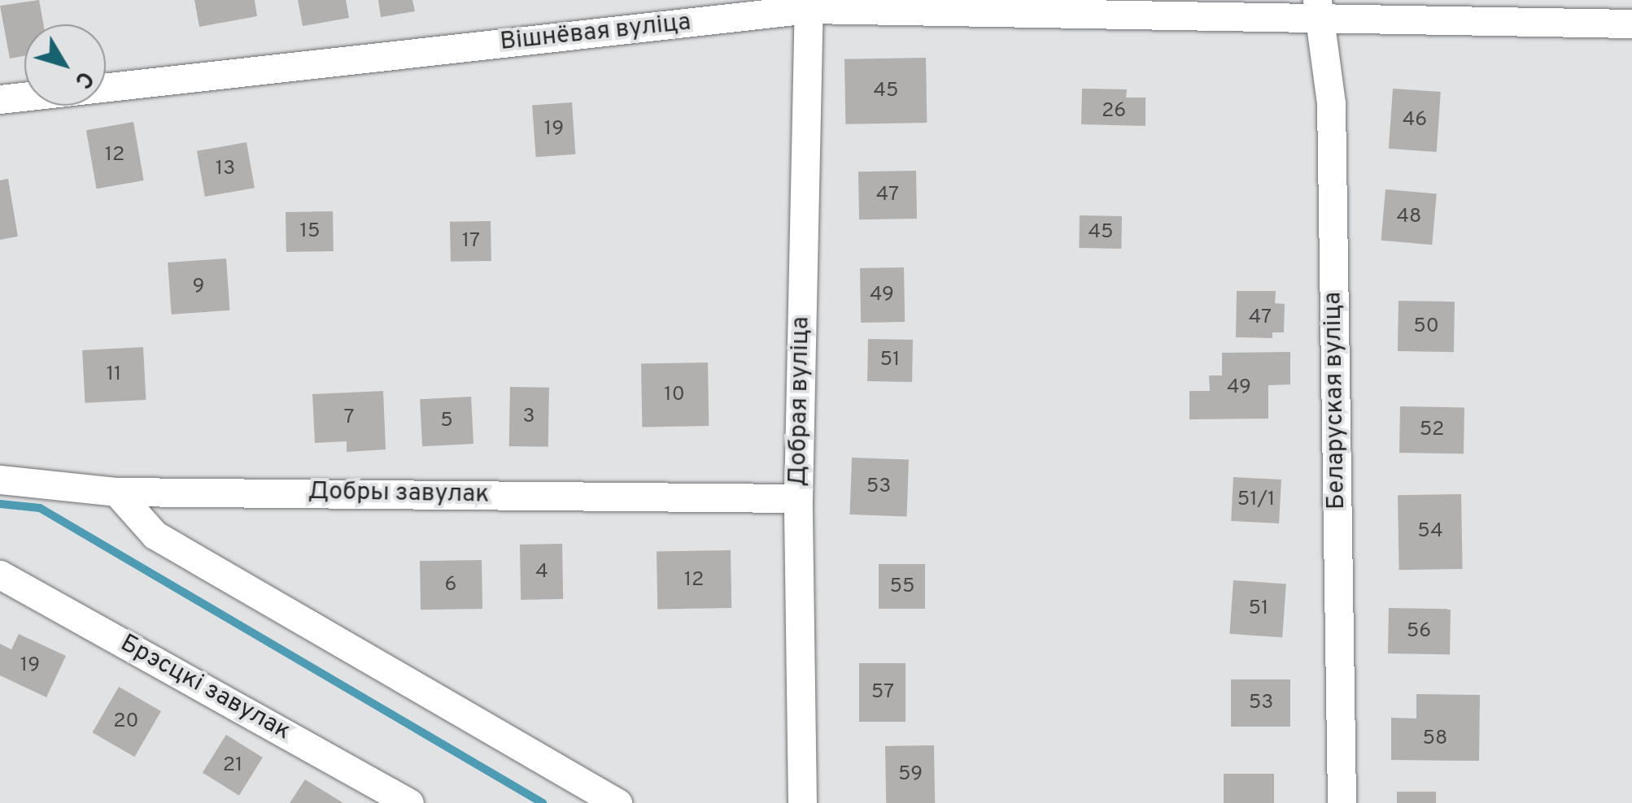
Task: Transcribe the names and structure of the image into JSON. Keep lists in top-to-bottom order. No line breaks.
{"streets":{"street":["Вішнёвая вуліца","Беларуская вуліца","Добрая вуліца","Добры завулак","Брэсцкі завулак"]},"crossings":[["Вішнёвая вуліца","Беларуская вуліца"],["Вішнёвая вуліца","Добрая вуліца"],["Добрая вуліца","Добры завулак"]],"house_numbers":["45","26","46","19","12","13","47","48","15","45","17","9","49","47","50","51","11","49","10","3","7","5","52","53","51/1","54","4","12","6","55","51","56","19","57","53","20","58","21","59"],"north":"bottom right"}
